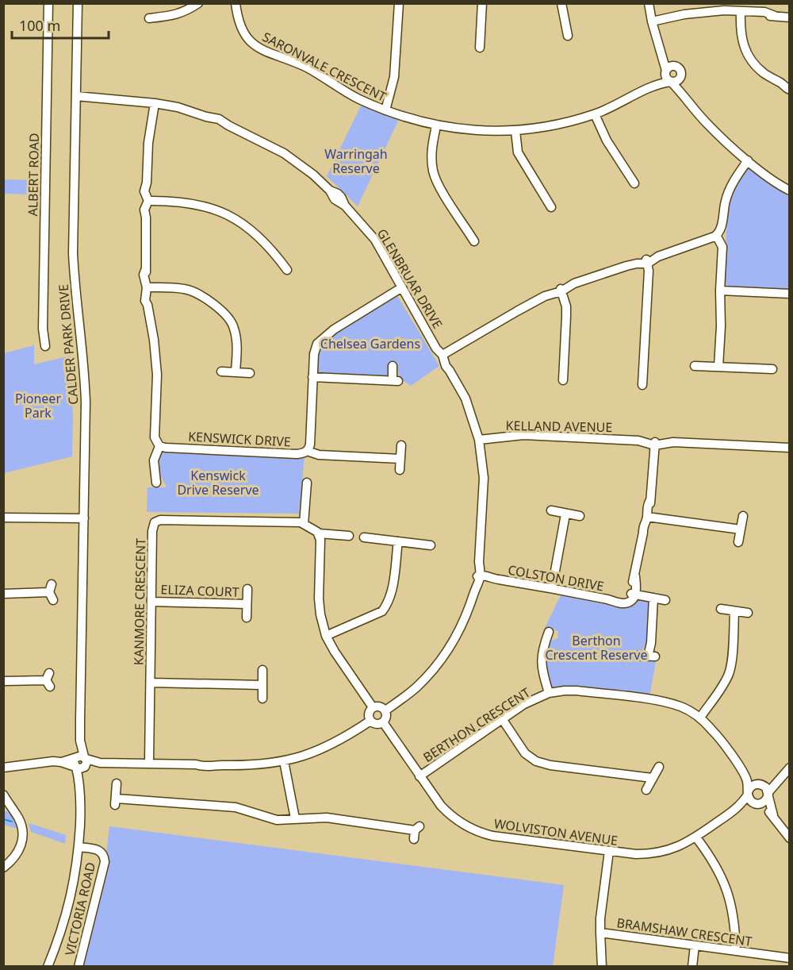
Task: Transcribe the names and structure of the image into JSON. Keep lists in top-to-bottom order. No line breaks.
{"streets":{"street":["SARONVALE CRESCENT","ALBERT ROAD","GLENBRUAR DRIVE","CALDER PARK DRIVE","KELLAND AVENUE","KENSWICK DRIVE","COLSTON DRIVE","ELIZA COURT","KANMORE CRESCENT","BERTHON CRESCENT","WOLVISTON AVENUE","VICTORIA ROAD","BRAMSHAW CRESCENT"]},"crossings":[["GLENBRUAR DRIVE","CALDER PARK DRIVE"],["GLENBRUAR DRIVE","KENSWICK DRIVE"],["CALDER PARK DRIVE","VICTORIA ROAD"],["ELIZA COURT","KANMORE CRESCENT"],["BERTHON CRESCENT","WOLVISTON AVENUE"],["WOLVISTON AVENUE","BRAMSHAW CRESCENT"]],"parks":["Warringah Reserve","Chelsea Gardens","Pioneer Park","Kenswick Drive Reserve","Berthon Crescent Reserve"],"scale_bar":"100 m"}
